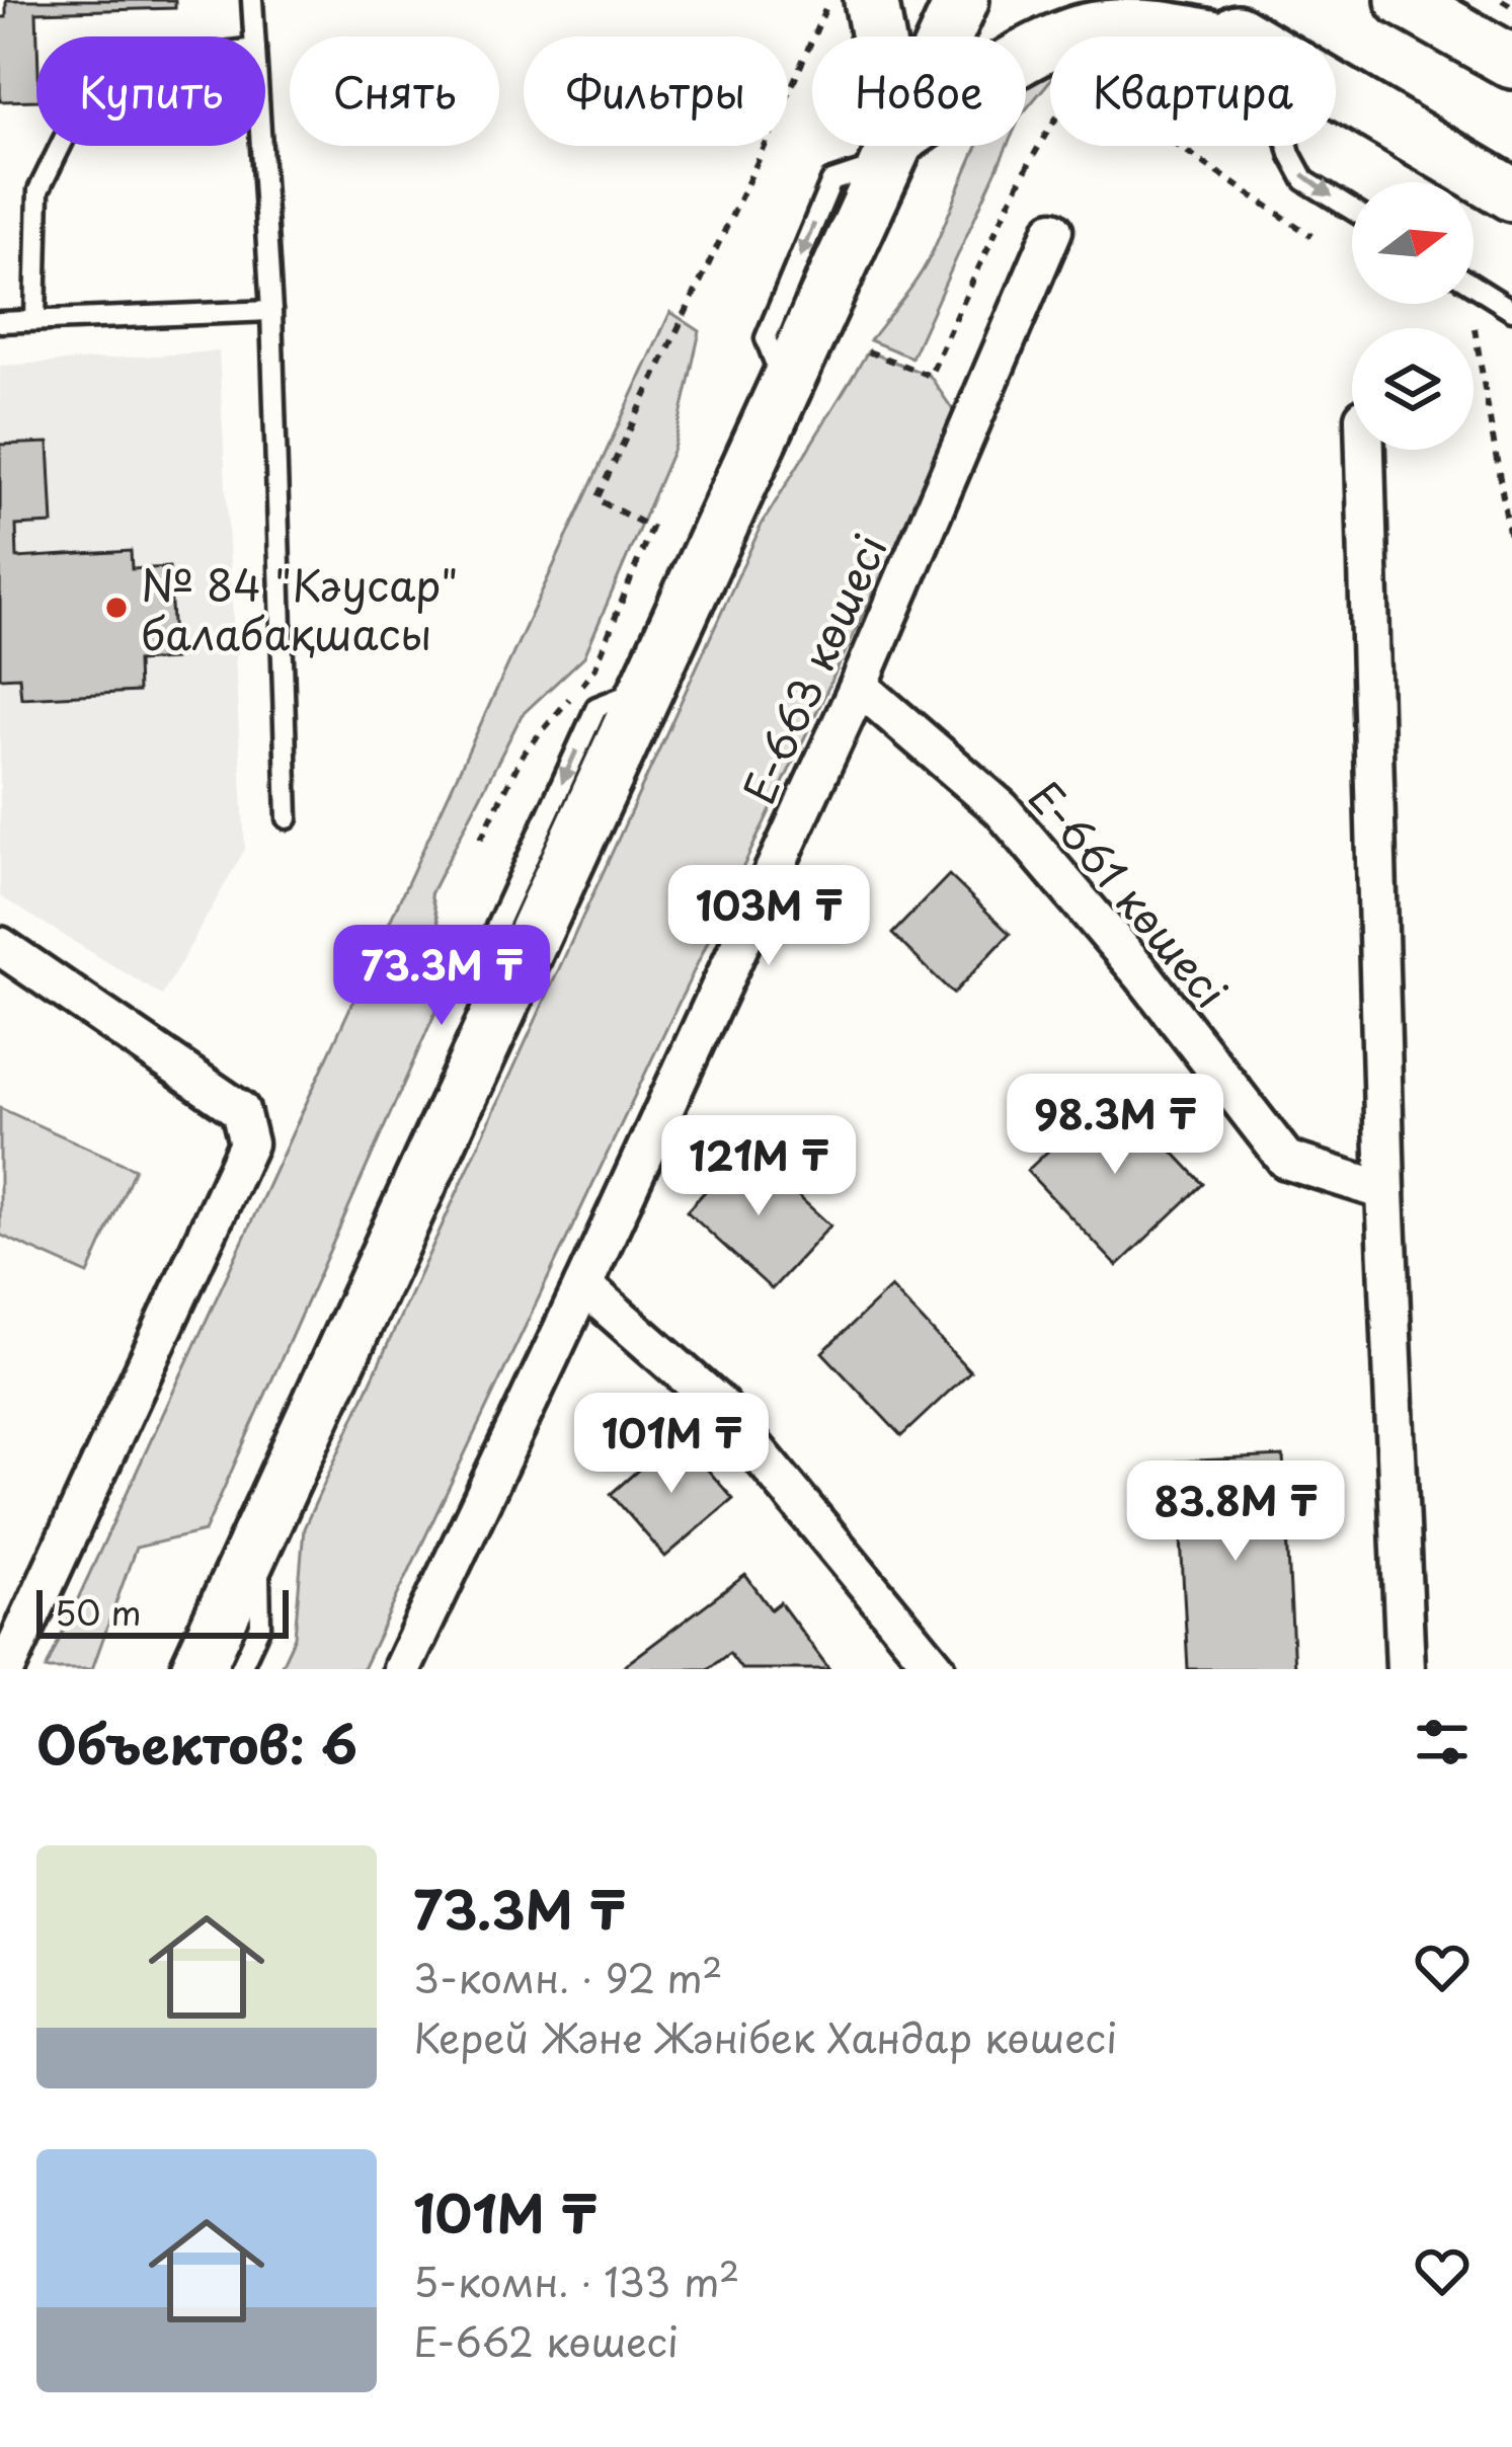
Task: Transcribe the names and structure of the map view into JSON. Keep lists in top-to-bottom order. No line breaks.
{"streets":{"street":["Е-663 көшесі","Е-661 көшесі"]},"crossings":[["Е-663 көшесі","Е-661 көшесі"]],"places":["№ 84 \"Кәусар\" балабақшасы"],"scale_bar":"50 m","north":"right","page":{"chip":["Купить","Снять","Фильтры","Новое","Квартира"],"price":["103M ₸","73.3M ₸","98.3M ₸","121M ₸","101M ₸","83.8M ₸"],"scale":"50 m","heading":"Объектов: 6","list":[{"name":"73.3M ₸","note":"3-комн. · 92 m² · Керей Және Жәнібек Хандар көшесі"},{"name":"101M ₸","note":"5-комн. · 133 m² · Е-662 көшесі"}]}}
